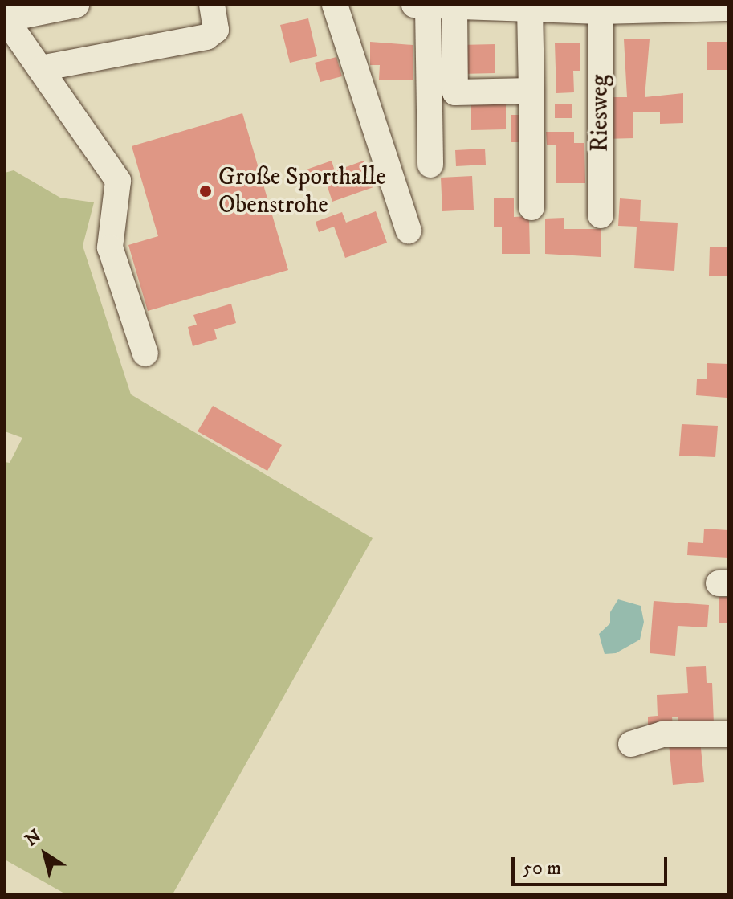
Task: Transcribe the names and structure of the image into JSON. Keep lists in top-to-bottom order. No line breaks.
{"streets":{"street":["Riesweg"]},"places":["Große Sporthalle Obenstrohe"],"scale_bar":"50 m","north":"top left"}
